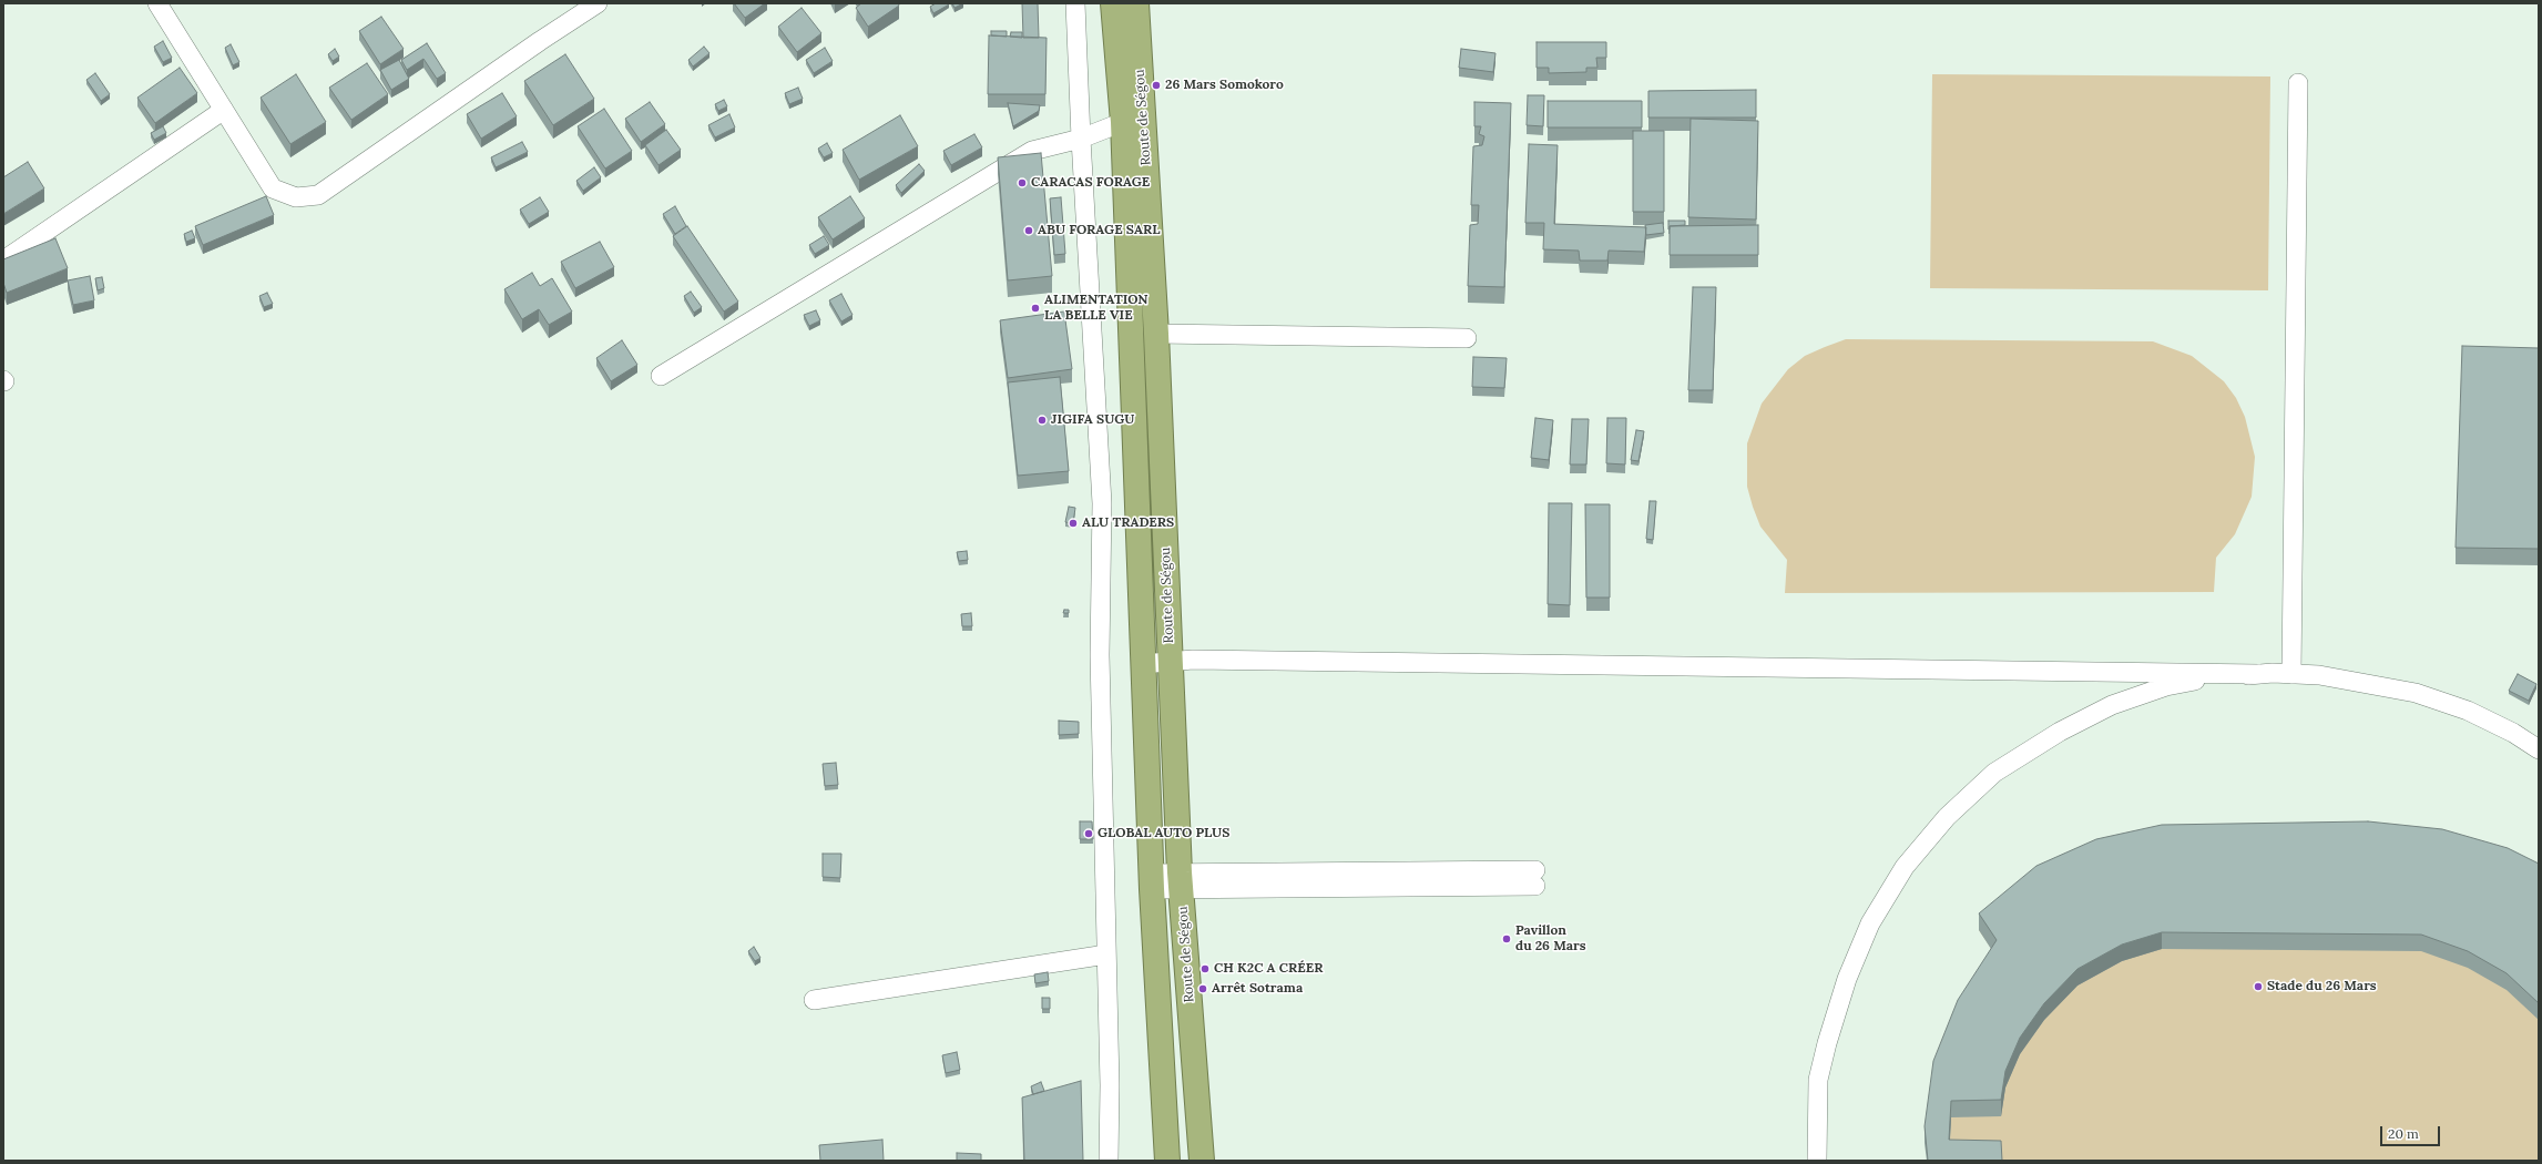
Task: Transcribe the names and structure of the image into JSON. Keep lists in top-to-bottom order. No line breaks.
{"streets":{"highway":["Route de Ségou"]},"places":["26 Mars Somokoro","CARACAS FORAGE","ABU FORAGE SARL","ALIMENTATION LA BELLE VIE","JIGIFA SUGU","ALU TRADERS","GLOBAL AUTO PLUS","Pavillon du 26 Mars","CH K2C A CRÉER","Stade du 26 Mars","Arrêt Sotrama"],"scale_bar":"20 m"}
